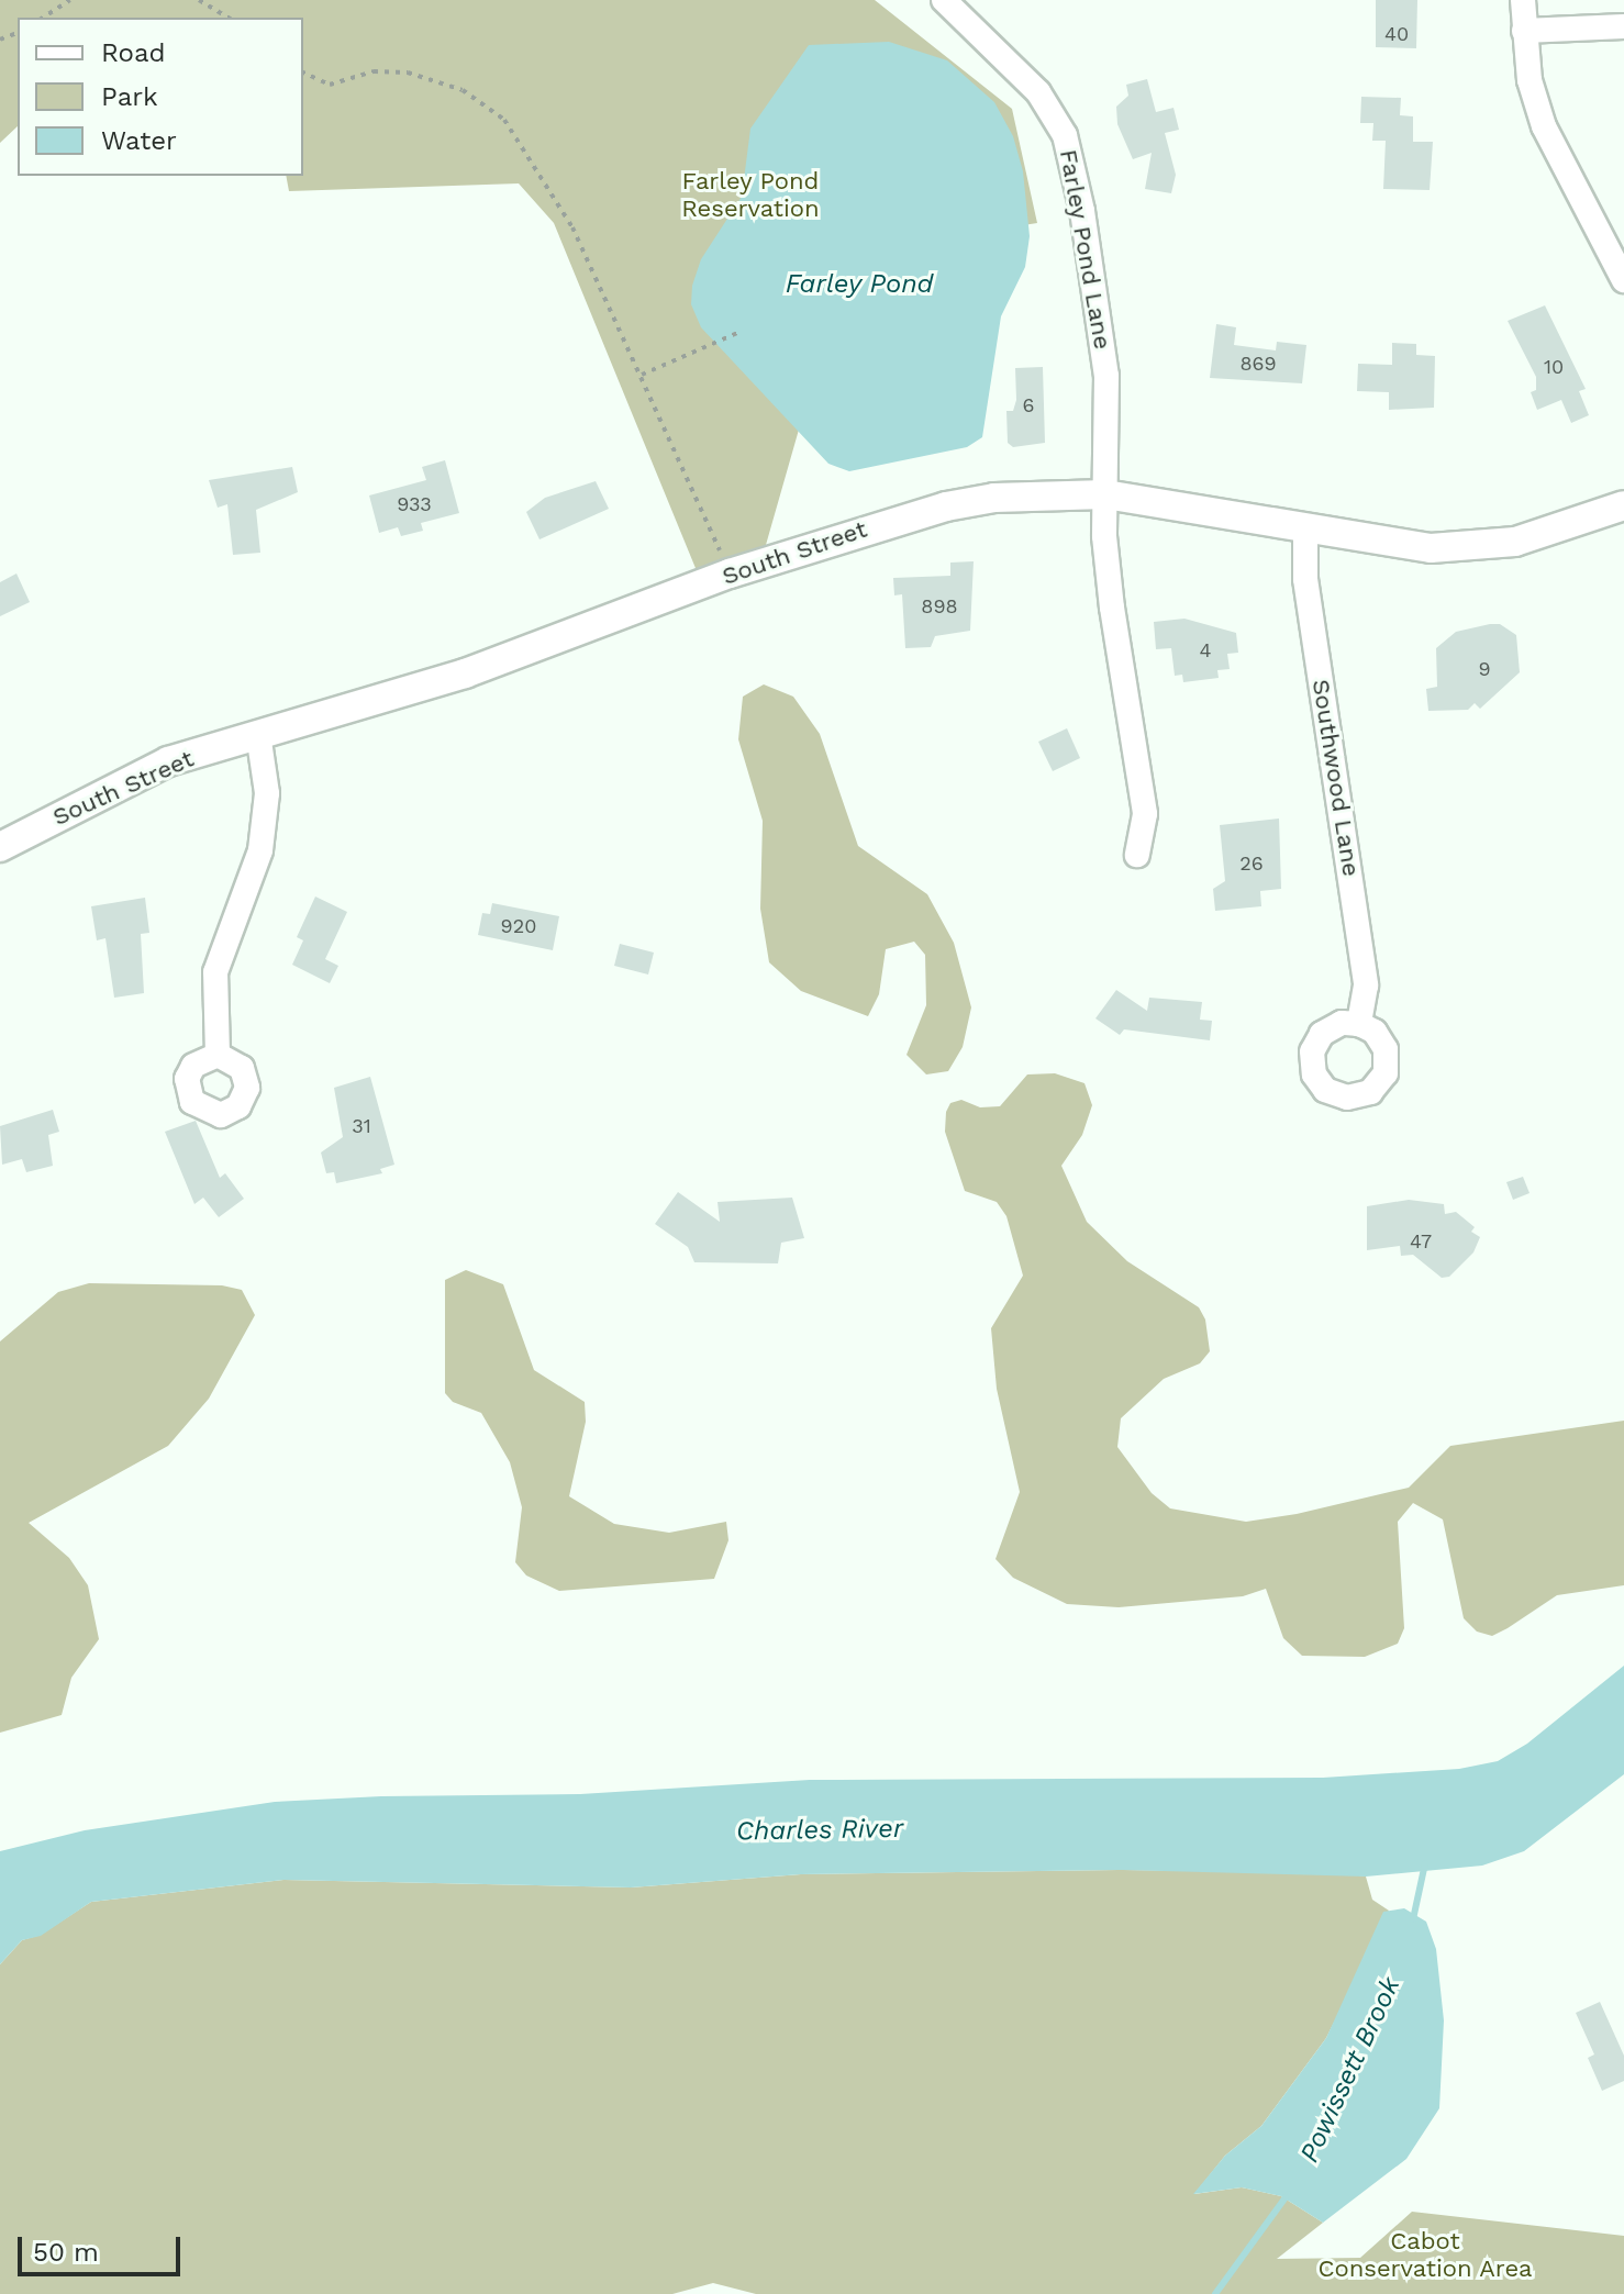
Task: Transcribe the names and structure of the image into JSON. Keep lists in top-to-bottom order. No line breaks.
{"streets":{"street":["Farley Pond Lane","South Street","Southwood Lane"]},"crossings":[["Farley Pond Lane","South Street"],["South Street","Southwood Lane"]],"water":["Farley Pond","Charles River","Powissett Brook"],"parks":["Farley Pond Reservation","Cabot Conservation Area"],"house_numbers":["40","869","10","6","933","898","4","9","26","920","31","47"],"legend":["Road","Park","Water"],"scale_bar":"50 m"}
